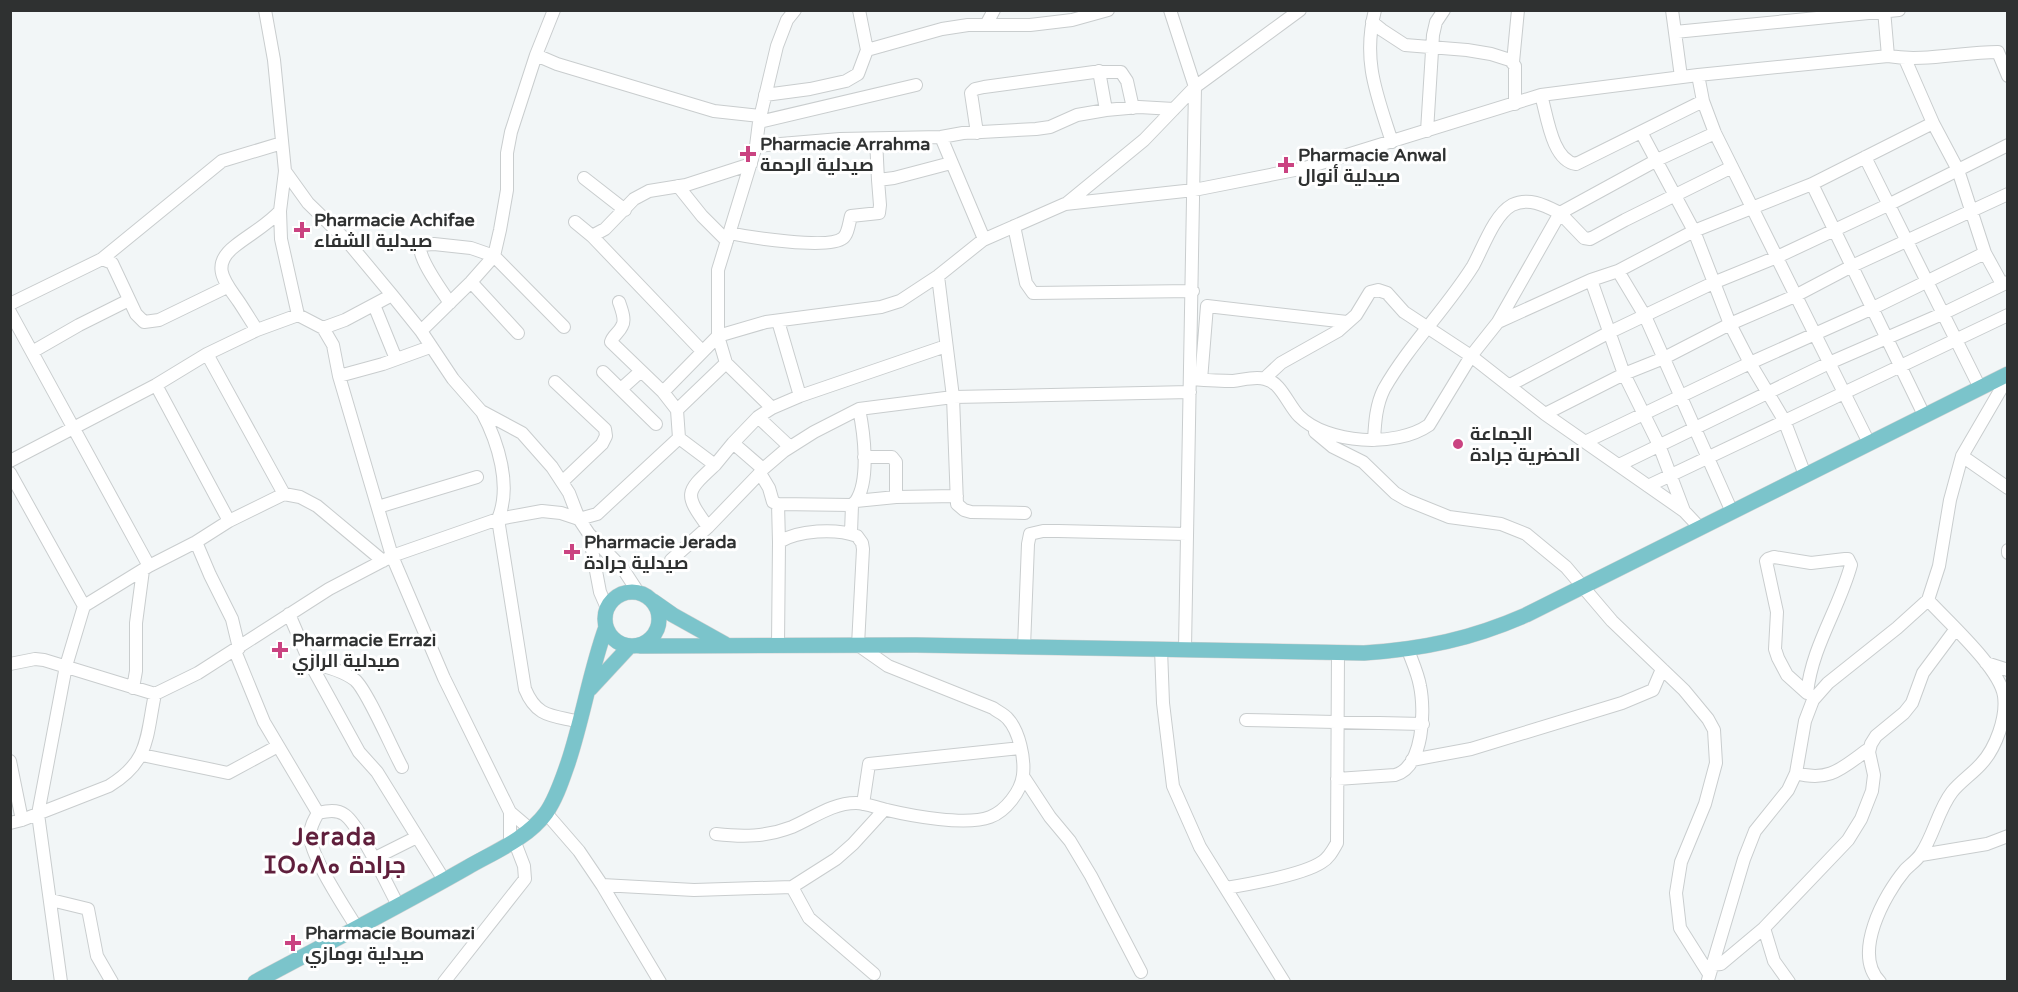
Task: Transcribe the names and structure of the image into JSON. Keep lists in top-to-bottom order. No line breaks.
{"districts":["Jerada ⵊⵔⴰⴷⴰ جرادة"],"places":{"health":["Pharmacie Arrahma صيدلية الرحمة","Pharmacie Anwal صيدلية أنوال","Pharmacie Achifae صيدلية الشفاء","Pharmacie Jerada صيدلية جرادة","Pharmacie Errazi صيدلية الرازي","Pharmacie Boumazi صيدلية بومازي"],"other":["الجماعة الحضرية جرادة"]}}
